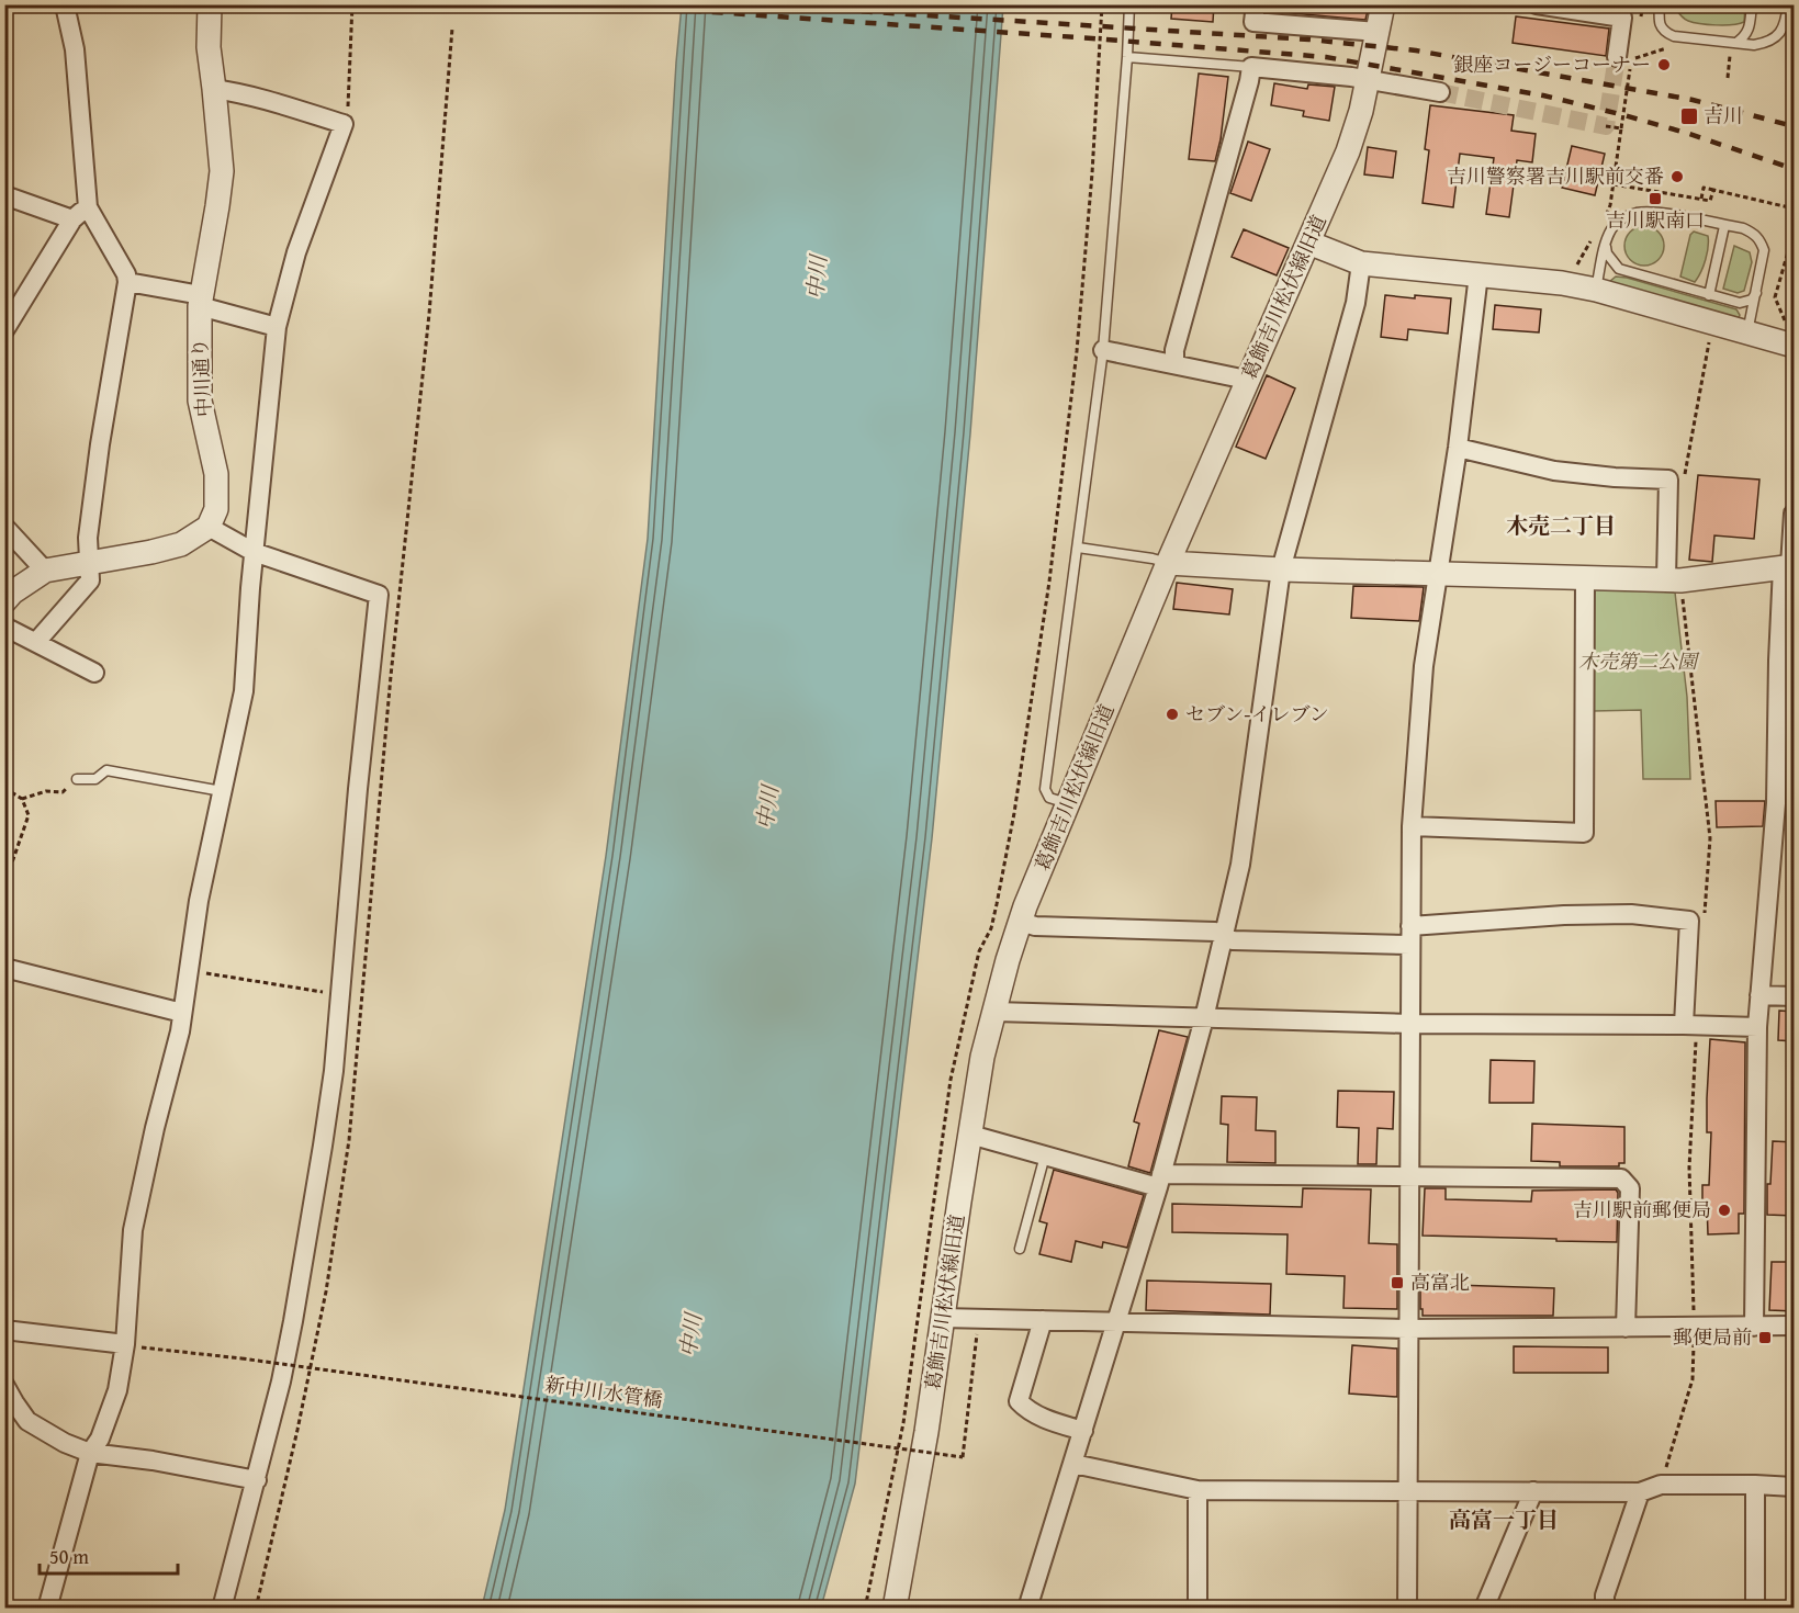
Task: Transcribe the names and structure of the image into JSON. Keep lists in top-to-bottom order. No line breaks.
{"streets":{"street":["葛飾吉川松伏線旧道","中川通り"],"path":["新中川水管橋"]},"districts":["木売二丁目","高富一丁目"],"water":["中川"],"parks":["木売第二公園"],"places":{"other":["銀座コージーコーナー","吉川警察署吉川駅前交番","セブン-イレブン","吉川駅前郵便局"],"transit":["吉川","吉川駅南口","高富北","郵便局前"]},"scale_bar":"50 m"}
